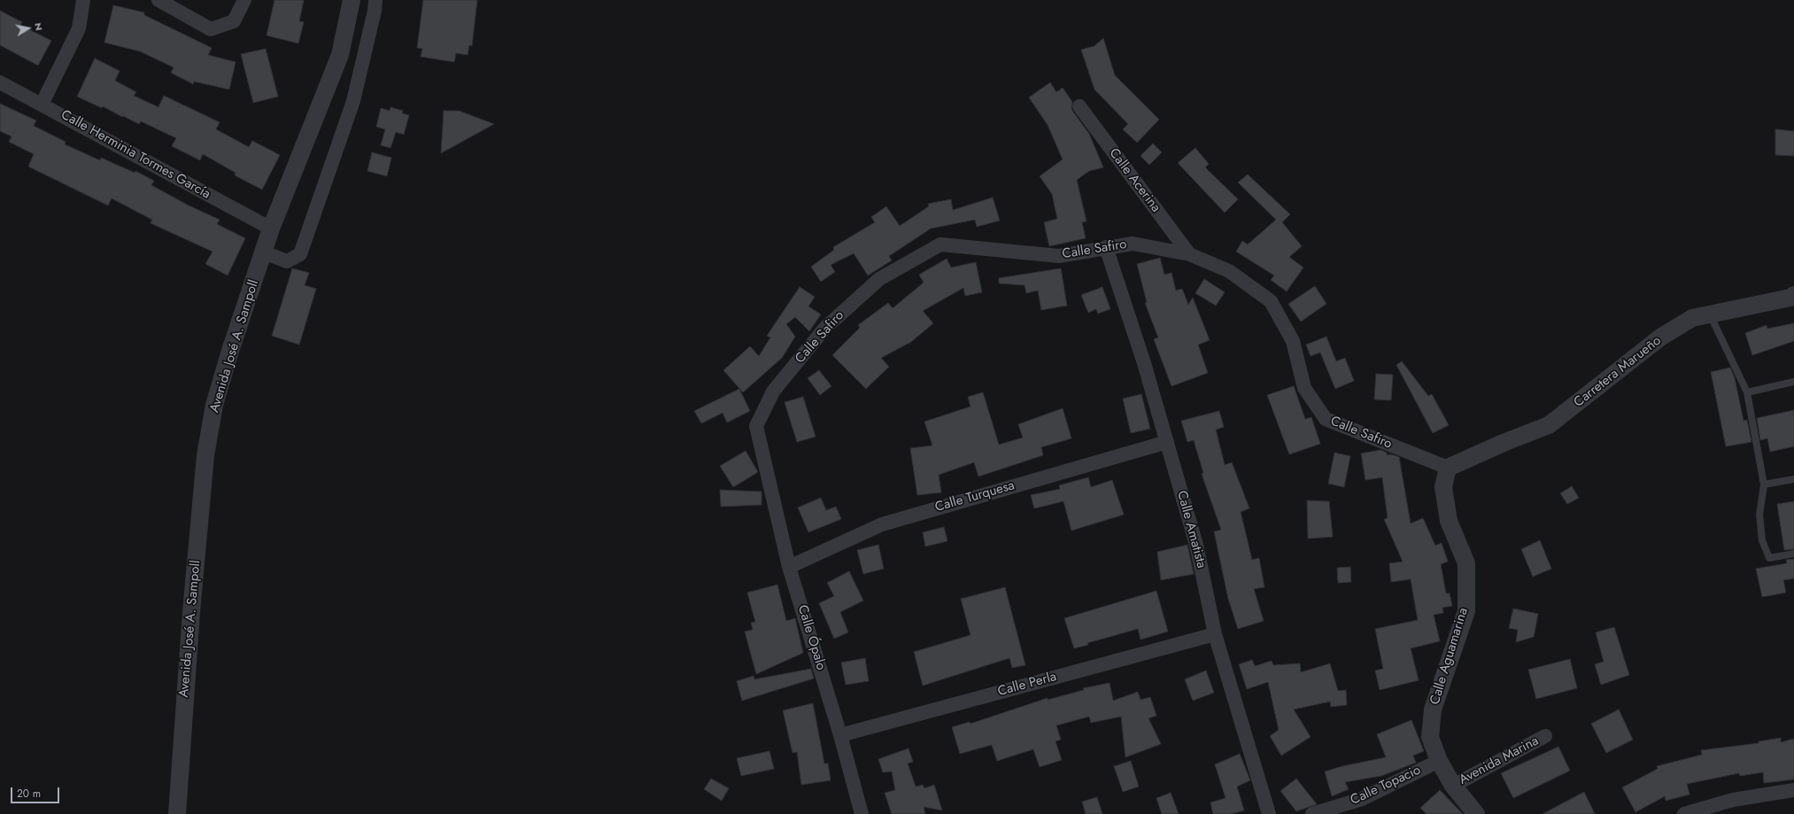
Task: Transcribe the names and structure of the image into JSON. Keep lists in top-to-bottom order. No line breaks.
{"streets":{"street":["Calle Herminia Tormes García","Calle Acerina","Calle Safiro","Avenida José A. Sampoll","Carretera Marueño","Calle Turquesa","Calle Amatista","Calle Ópalo","Calle Aguamarina","Calle Perla","Avenida Marina","Calle Topacio"]},"crossings":[["Calle Herminia Tormes García","Avenida José A. Sampoll"],["Calle Acerina","Calle Safiro"],["Calle Safiro","Carretera Marueño"],["Calle Safiro","Calle Amatista"],["Calle Safiro","Calle Ópalo"],["Calle Safiro","Calle Aguamarina"],["Carretera Marueño","Calle Aguamarina"],["Calle Turquesa","Calle Amatista"],["Calle Turquesa","Calle Ópalo"],["Calle Amatista","Calle Perla"],["Calle Ópalo","Calle Perla"],["Calle Aguamarina","Avenida Marina"],["Calle Aguamarina","Calle Topacio"]],"scale_bar":"20 m","north":"right"}
